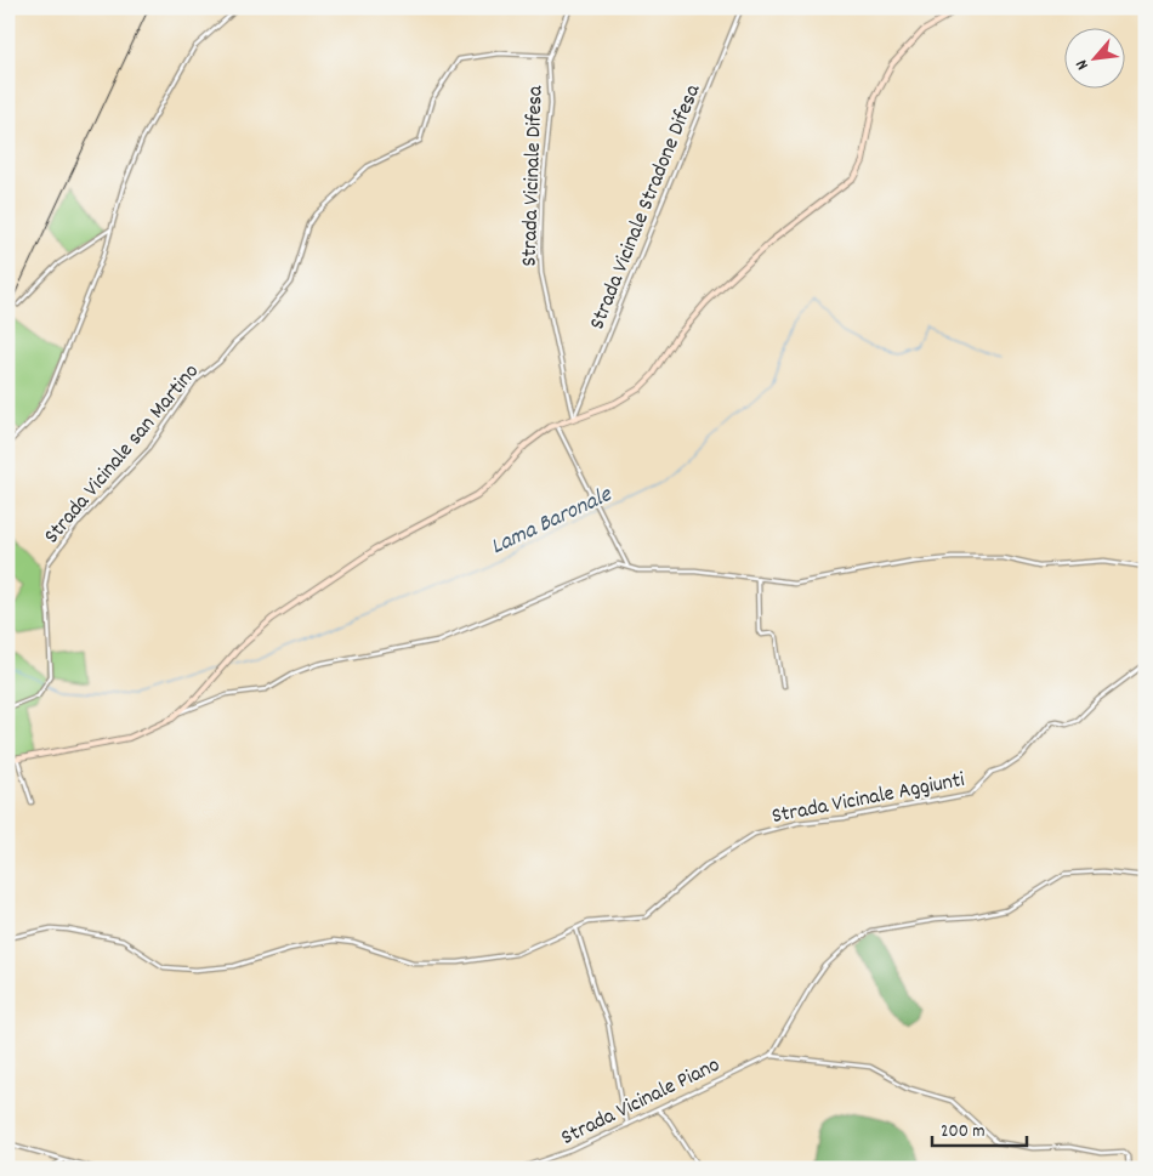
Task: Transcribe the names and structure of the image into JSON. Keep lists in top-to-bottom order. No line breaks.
{"streets":{"street":["Strada Vicinale Difesa","Strada Vicinale Stradone Difesa","Strada Vicinale san Martino","Strada Vicinale Aggiunti","Strada Vicinale Piano"]},"crossings":[["Strada Vicinale Difesa","Strada Vicinale Stradone Difesa"],["Strada Vicinale Difesa","Strada Vicinale san Martino"]],"water":["Lama Baronale"],"scale_bar":"200 m","north":"bottom left"}
